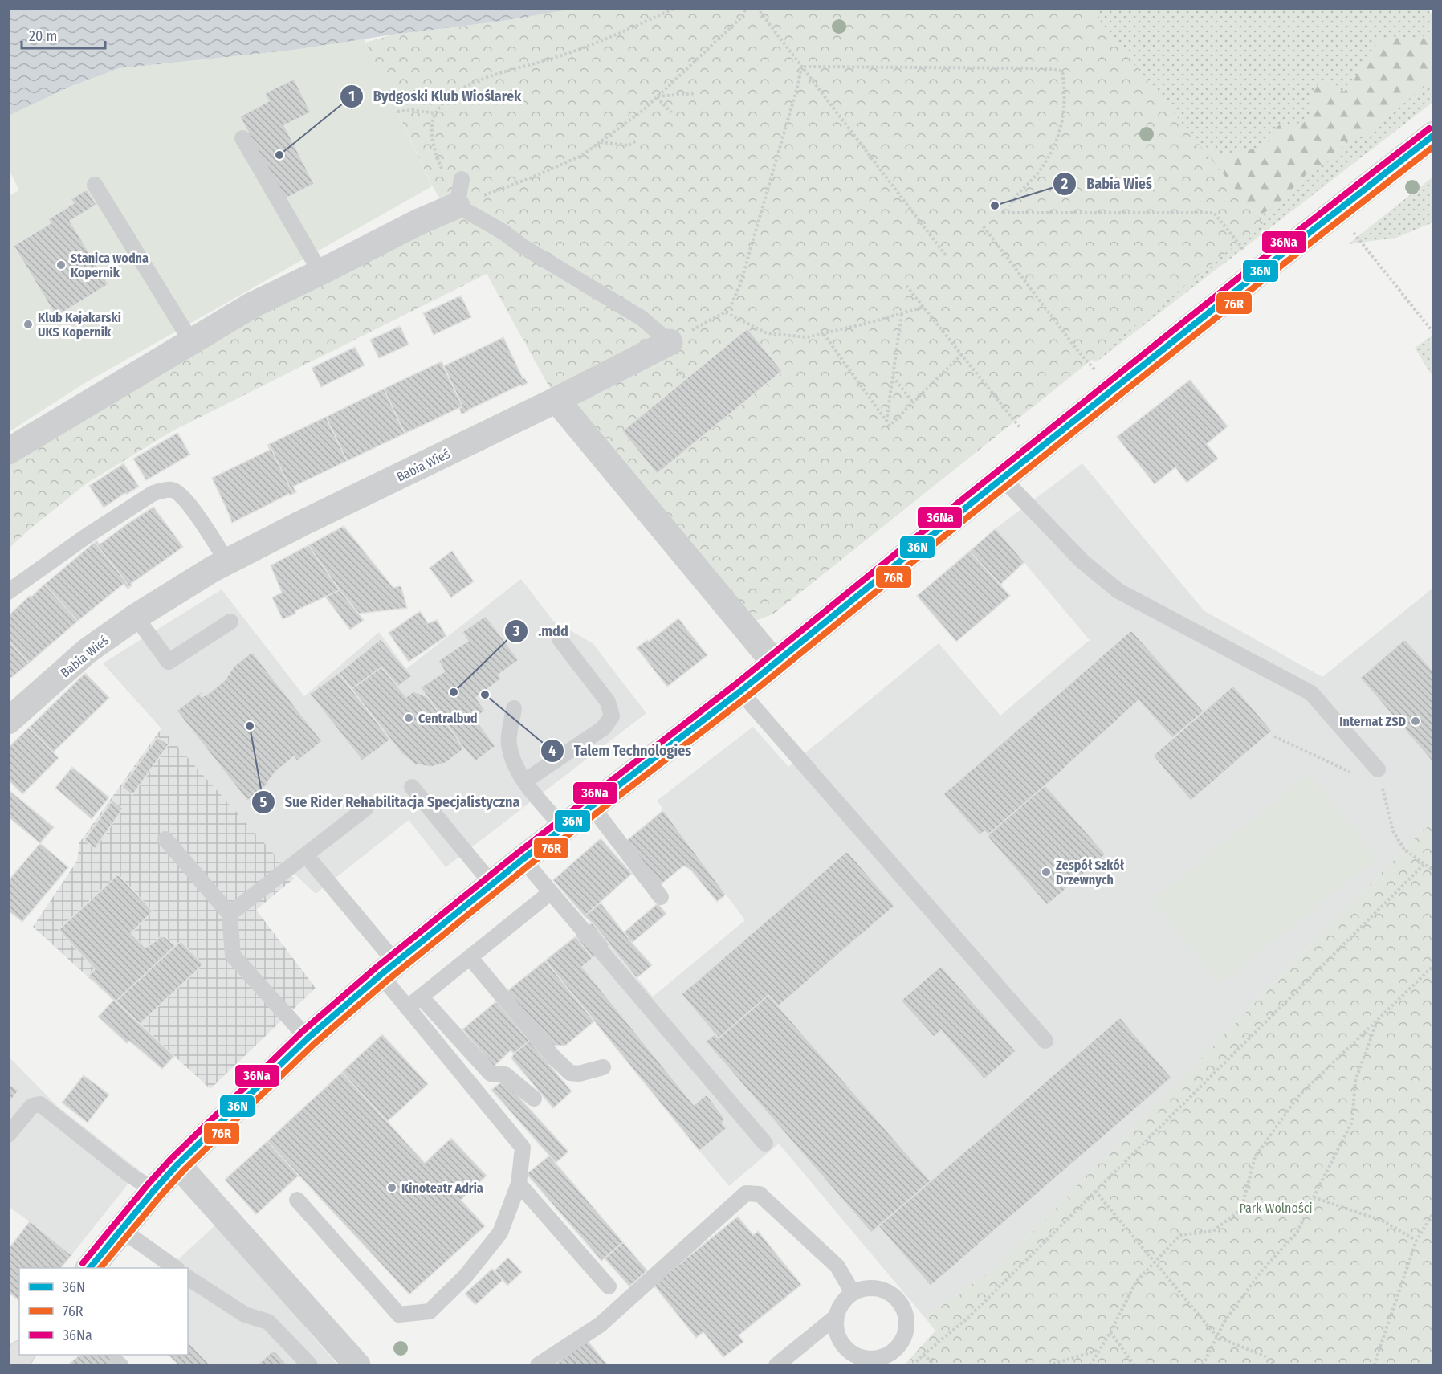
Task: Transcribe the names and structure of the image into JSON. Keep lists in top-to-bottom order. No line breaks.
{"streets":{"street":["Babia Wieś"]},"parks":["Park Wolności"],"places":["Bydgoski Klub Wioślarek","Babia Wieś","Stanica wodna Kopernik","Klub Kajakarski UKS Kopernik",".mdd","Talem Technologies","Centralbud","Internat ZSD","Sue Rider Rehabilitacja Specjalistyczna","Zespół Szkół Drzewnych","Kinoteatr Adria"],"lines":["transit line 36Na","transit line 36N","transit line 76R"],"legend":["36N","76R","36Na"],"scale_bar":"20 m"}
